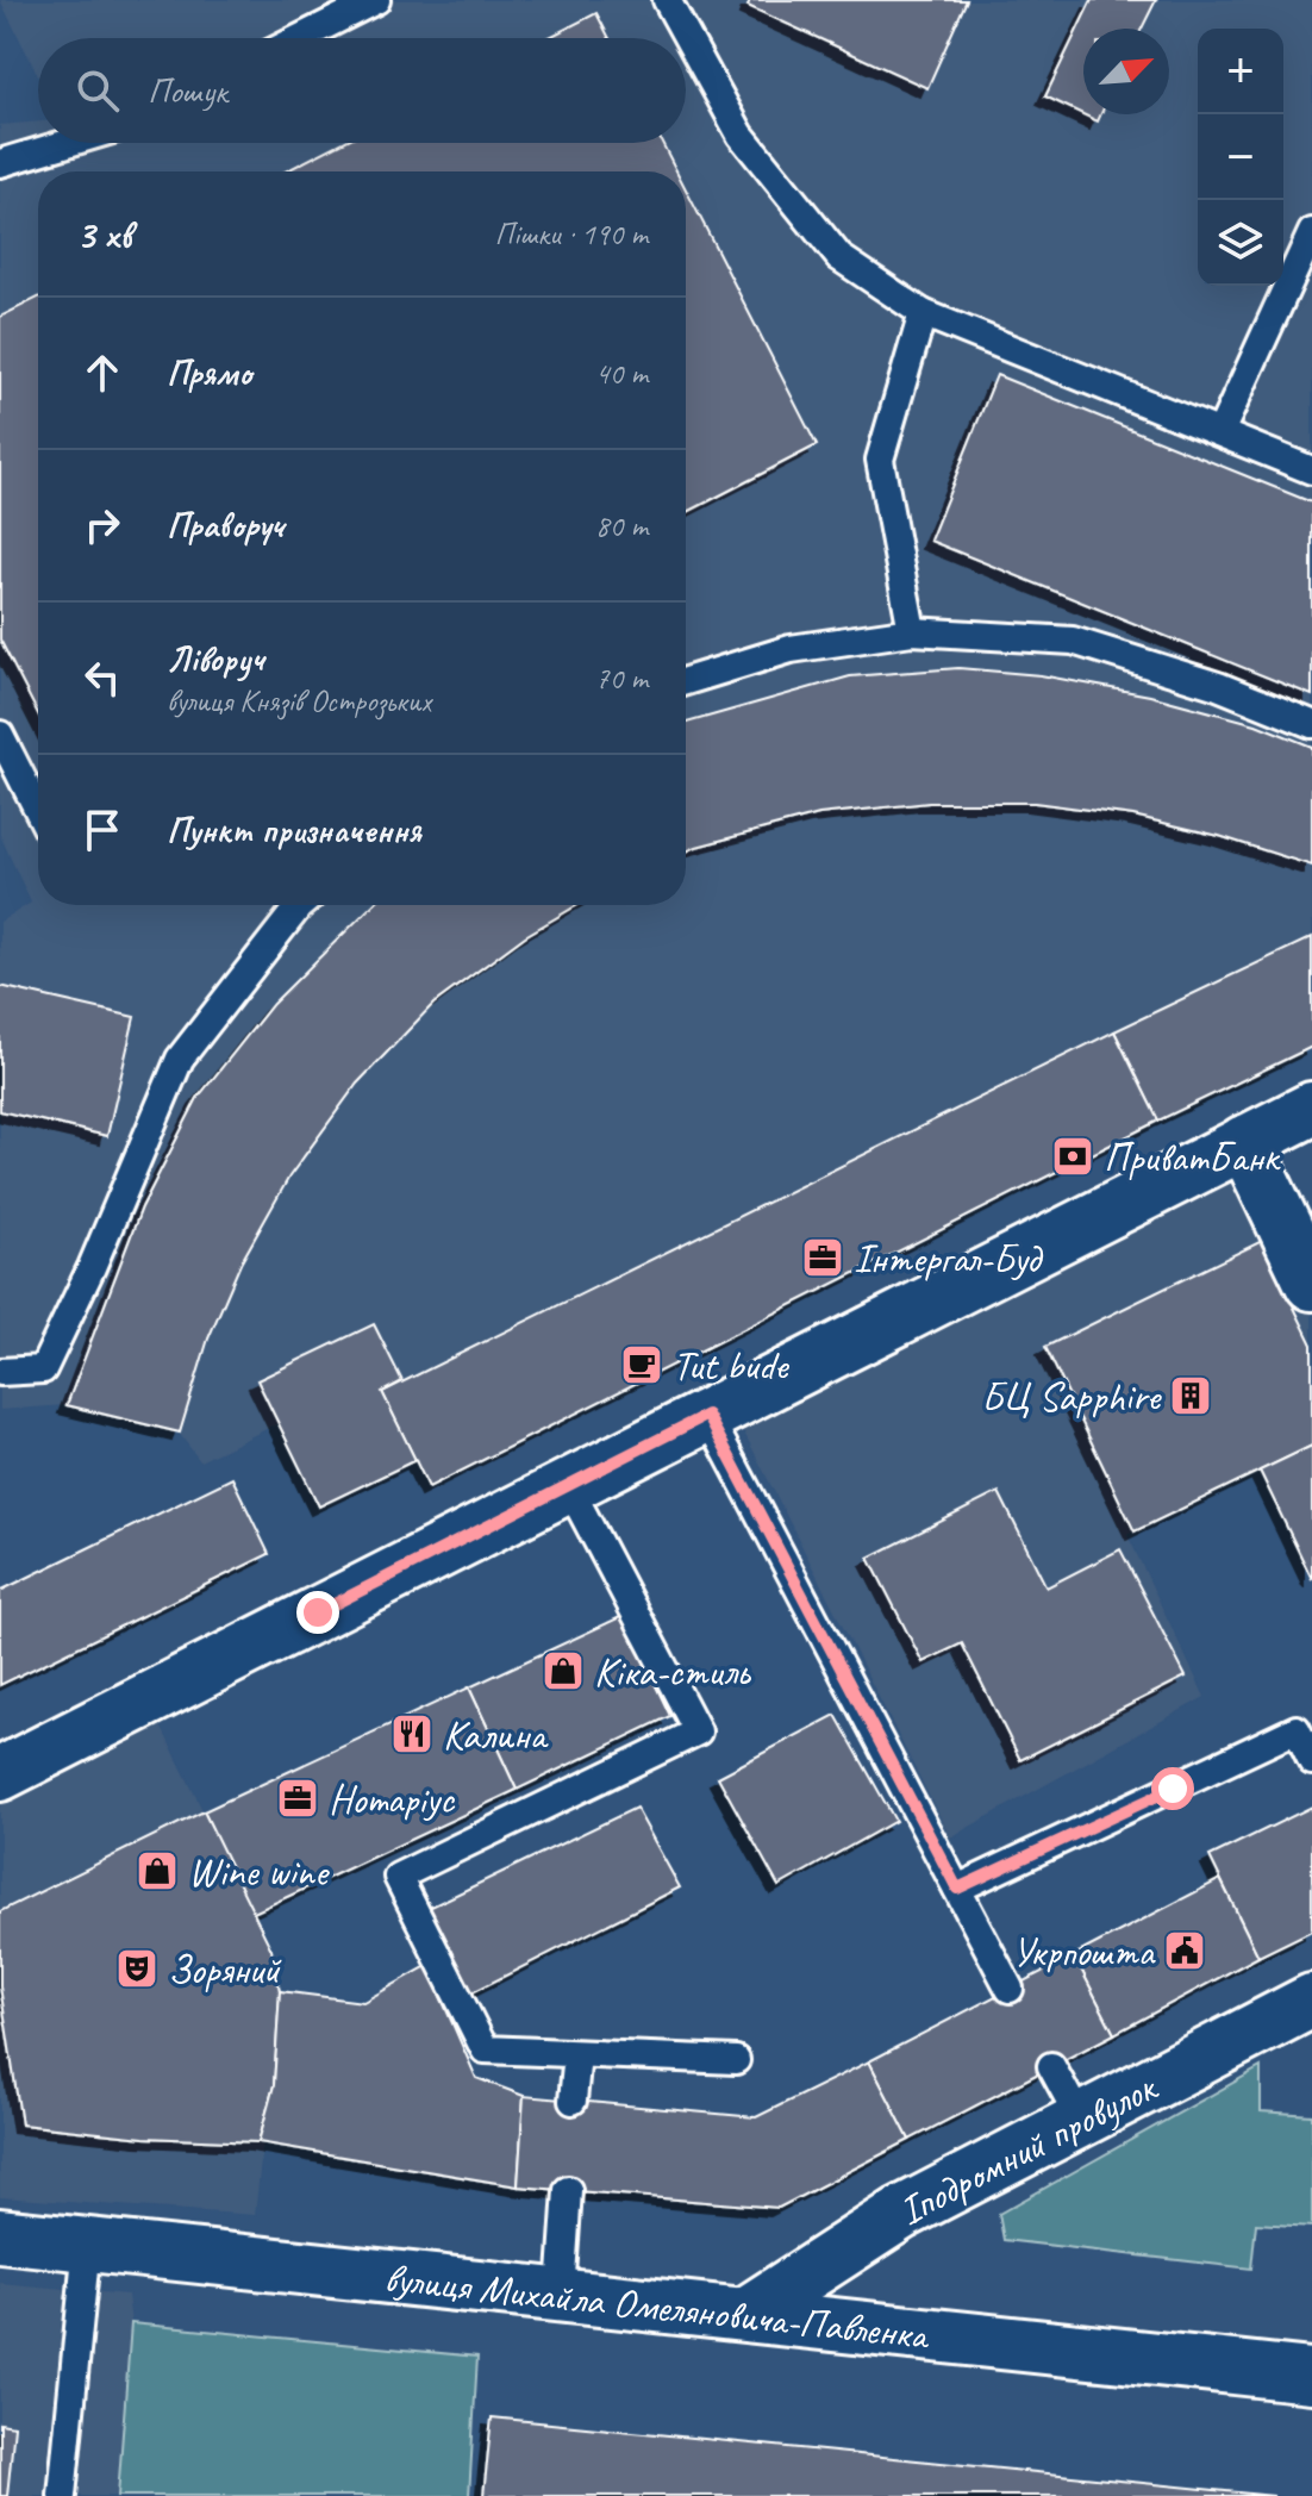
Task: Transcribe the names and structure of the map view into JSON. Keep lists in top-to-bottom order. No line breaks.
{"streets":{"main road":["Іподромний провулок","вулиця Михайла Омеляновича-Павленка"]},"crossings":[["Іподромний провулок","вулиця Михайла Омеляновича-Павленка"]],"places":{"bank":["ПриватБанк"],"office":["Інтергал-Буд","Нотаріус"],"cafe":["Tut bude"],"building":["БЦ Sapphire"],"shop":["Кіка-стиль","Wine wine"],"restaurant":["Калина"],"public building":["Укрпошта"],"theatre":["Зоряний"]},"north":"top right","page":{"map_buttons":["+","−"],"search":"Пошук","heading":["3 хв","Пішки · 190 m"],"list":[["Прямо","40 m"],["Праворуч","80 m"],["Ліворуч","вулиця Князів Острозьких","70 m"],"Пункт призначення"]}}
